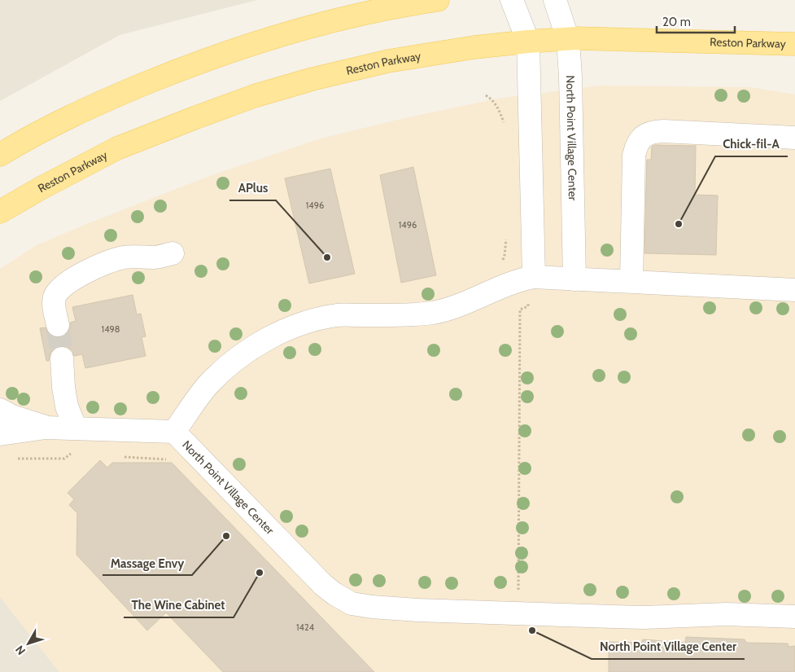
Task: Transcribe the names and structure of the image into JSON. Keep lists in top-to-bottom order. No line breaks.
{"streets":{"main road":["Reston Parkway"],"street":["North Point Village Center"]},"crossings":[["Reston Parkway","North Point Village Center"]],"places":["Chick-fil-A","APlus","Massage Envy","The Wine Cabinet","North Point Village Center"],"house_numbers":["1496","1496","1498","1424"],"scale_bar":"20 m","north":"bottom left"}
